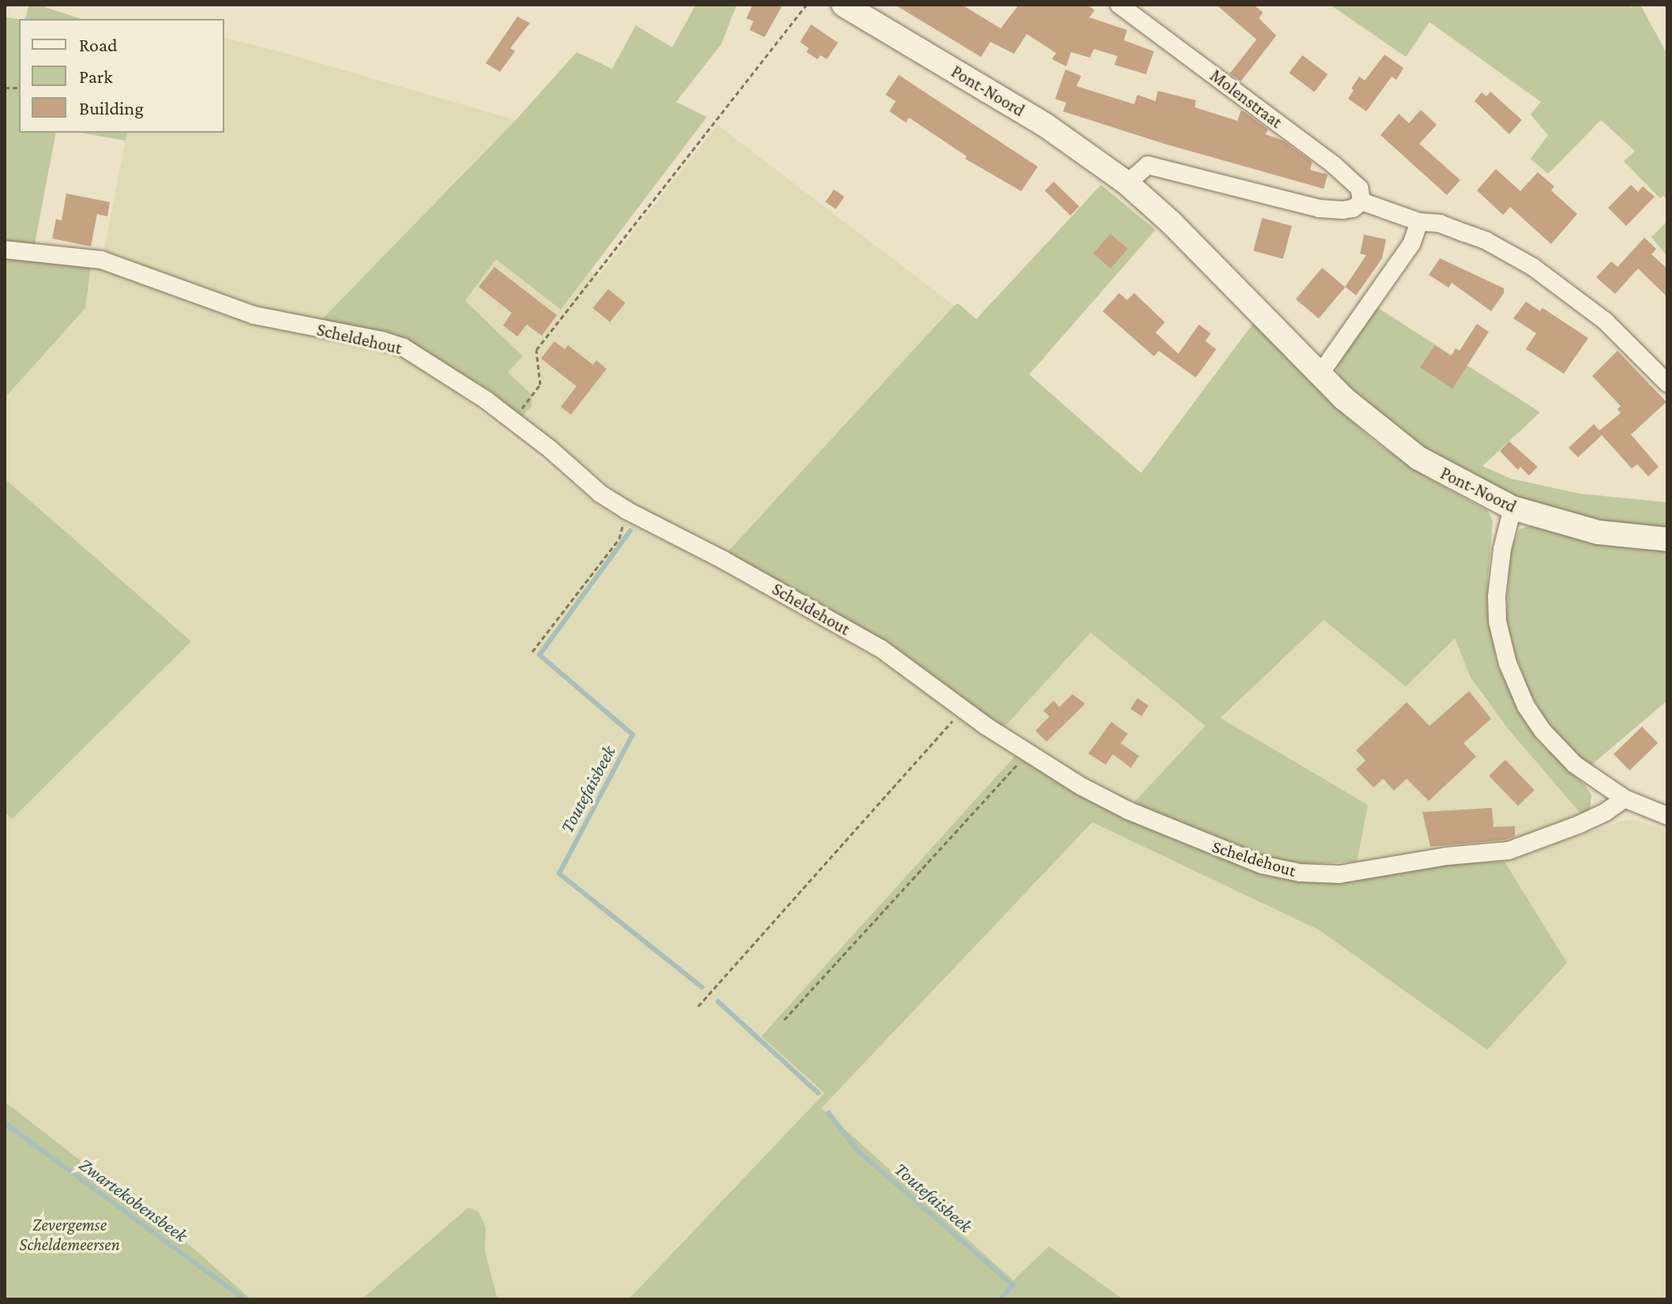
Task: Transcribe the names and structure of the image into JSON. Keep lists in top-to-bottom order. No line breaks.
{"streets":{"street":["Pont-Noord","Molenstraat","Scheldehout"]},"water":["Toutefaisbeek","Zwartekobensbeek"],"parks":["Zevergemse Scheldemeersen"],"legend":["Road","Park","Building"]}
